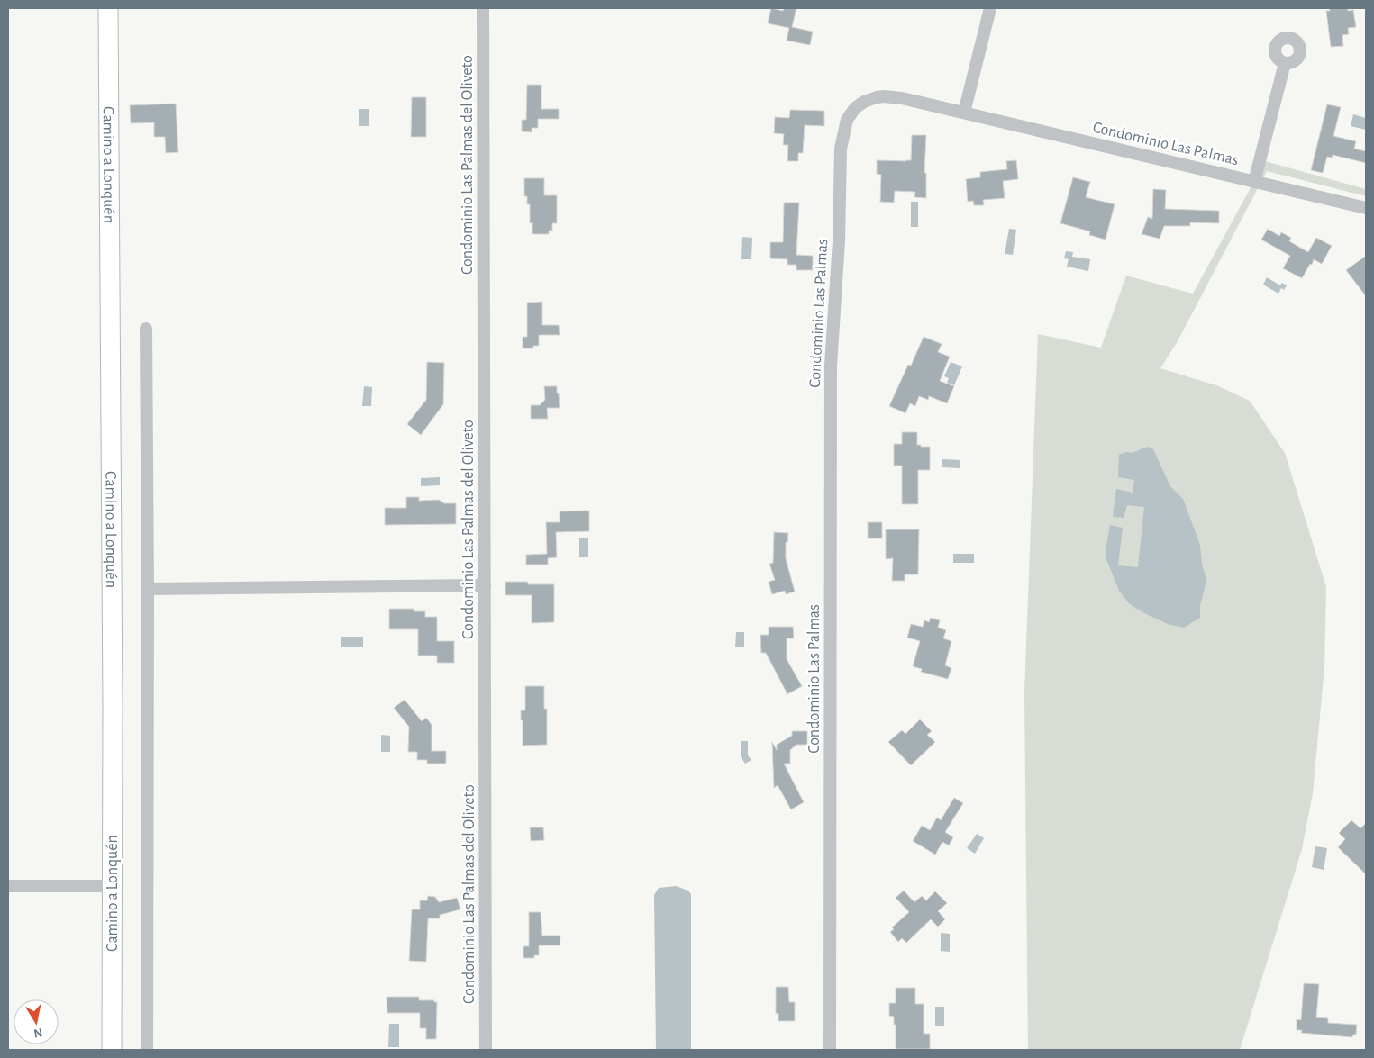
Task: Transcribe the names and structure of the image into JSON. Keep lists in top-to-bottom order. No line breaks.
{"streets":{"main road":["Camino a Lonquén"],"street":["Condominio Las Palmas","Condominio Las Palmas del Oliveto"]},"north":"bottom"}
